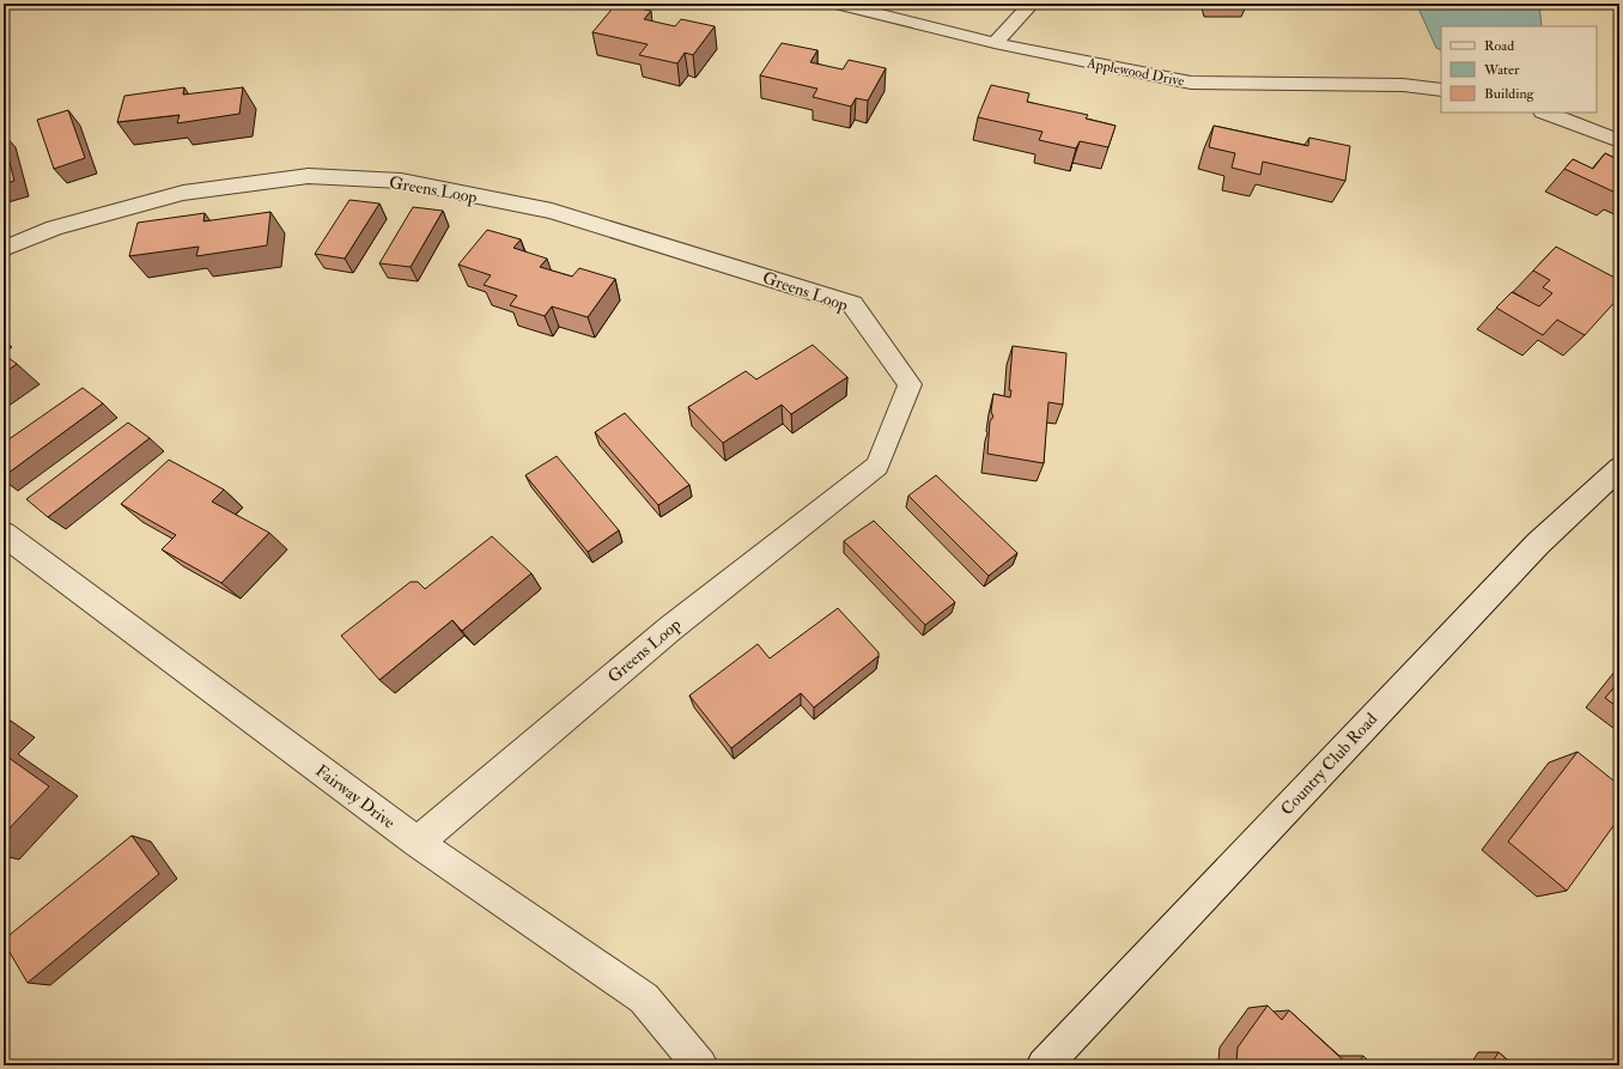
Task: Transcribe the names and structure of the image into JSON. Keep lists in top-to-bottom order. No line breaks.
{"streets":{"street":["Applewood Drive","Greens Loop","Country Club Road","Fairway Drive"]},"crossings":[["Greens Loop","Fairway Drive"]],"legend":["Road","Water","Building"]}
